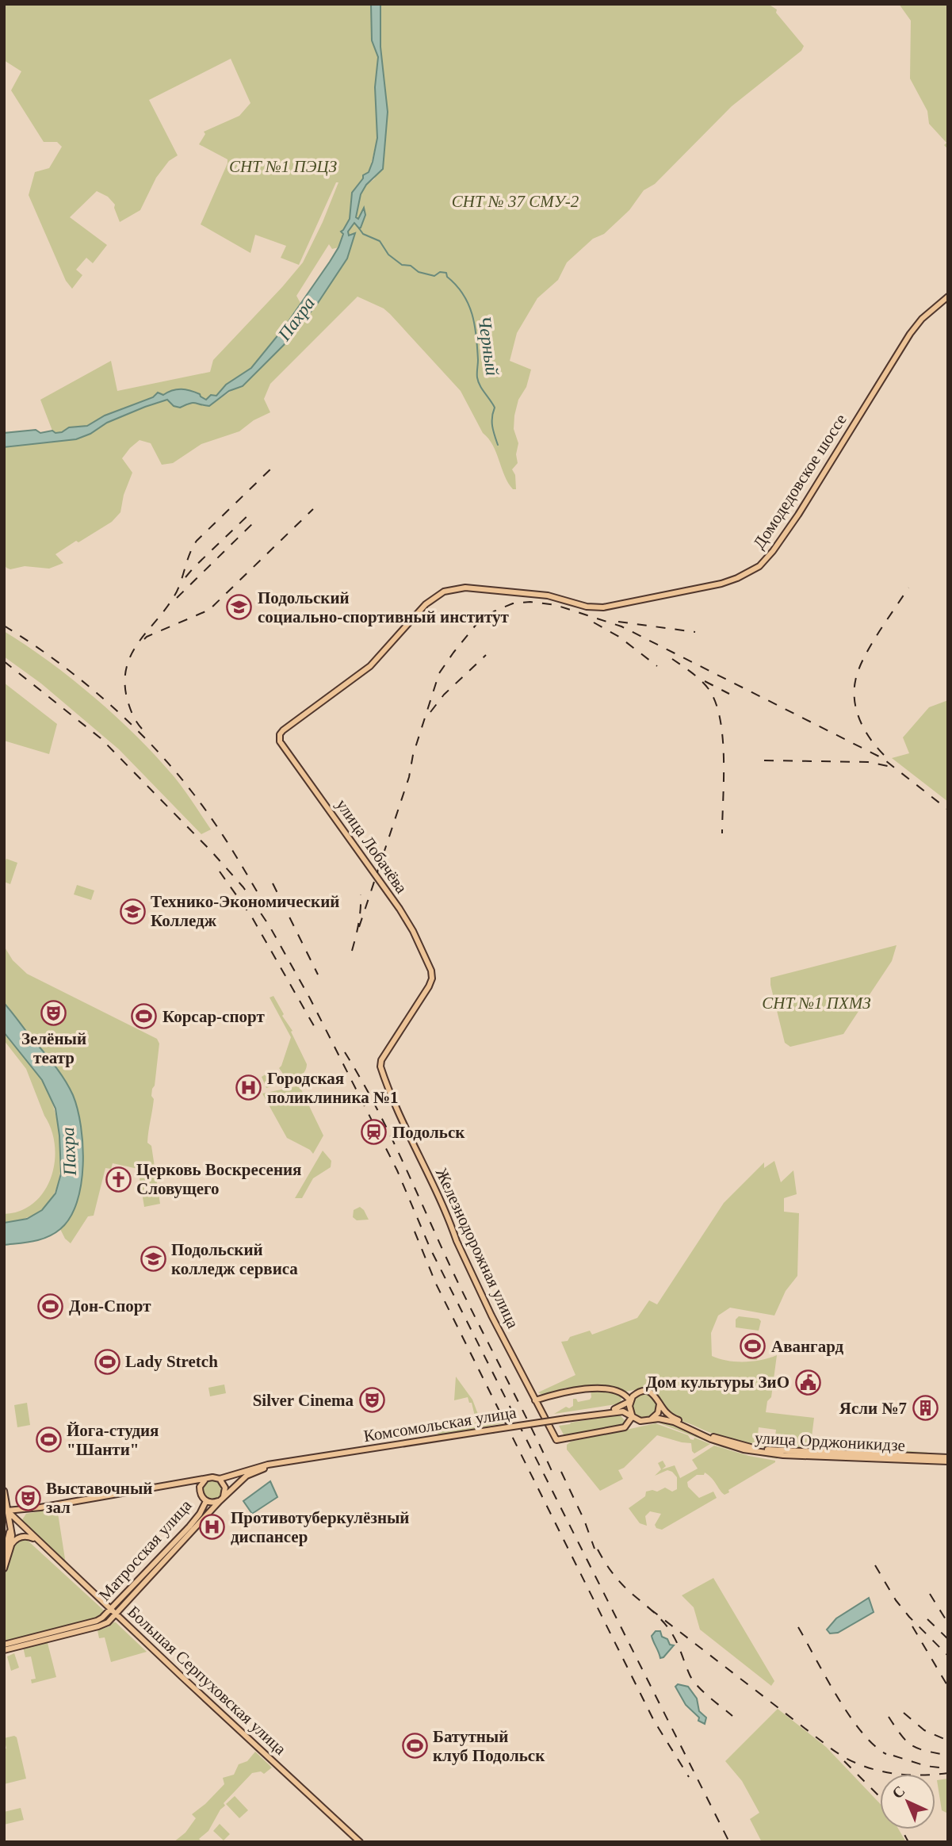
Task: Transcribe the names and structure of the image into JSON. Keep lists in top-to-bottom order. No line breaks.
{"streets":{"main road":["Домодедовское шоссе","улица Лобачёва","Железнодорожная улица","Комсомольская улица","улица Орджоникидзе","Матросская улица","Большая Серпуховская улица"]},"crossings":[["Домодедовское шоссе","улица Лобачёва"],["улица Лобачёва","Железнодорожная улица"],["Железнодорожная улица","Комсомольская улица"],["Железнодорожная улица","улица Орджоникидзе"],["Комсомольская улица","улица Орджоникидзе"],["Комсомольская улица","Матросская улица"],["Комсомольская улица","Большая Серпуховская улица"],["Матросская улица","Большая Серпуховская улица"]],"water":["Пахра","Черный"],"parks":["СНТ №1 ПЭЦЗ","СНТ № 37 СМУ-2","СНТ №1 ПХМЗ"],"places":{"school or university":["Подольский социально-спортивный институт","Технико-Экономический Колледж","Подольский колледж сервиса"],"theatre":["Зелёный театр","Silver Cinema","Выставочный зал"],"sports":["Корсар-спорт","Дон-Спорт","Авангард","Lady Stretch","Йога-студия \"Шанти\"","Батутный клуб Подольск"],"hospital":["Городская поликлиника №1","Противотуберкулёзный диспансер"],"station":["Подольск"],"church":["Церковь Воскресения Словущего"],"public building":["Дом культуры ЗиО"],"building":["Ясли №7"]},"north":"top left"}
